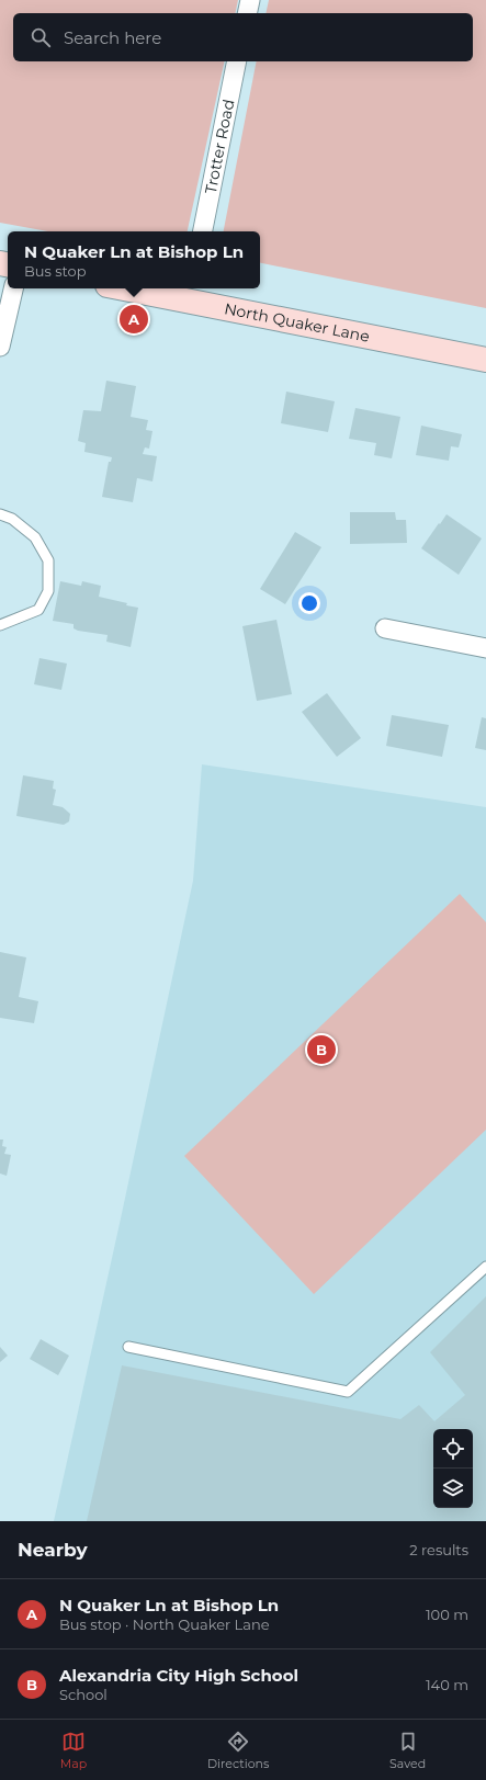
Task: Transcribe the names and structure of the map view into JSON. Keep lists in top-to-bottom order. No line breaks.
{"streets":{"main road":["North Quaker Lane"],"street":["Trotter Road"]},"page":{"search":"Search here","popup":["N Quaker Ln at Bishop Ln","Bus stop"],"pins":["A","B"],"heading":["Nearby","2 results"],"list":[{"mark":"A","name":"N Quaker Ln at Bishop Ln","note":"Bus stop · North Quaker Lane","value":"100 m"},{"mark":"B","name":"Alexandria City High School","note":"School","value":"140 m"}],"nav":["Map","Directions","Saved"]}}
